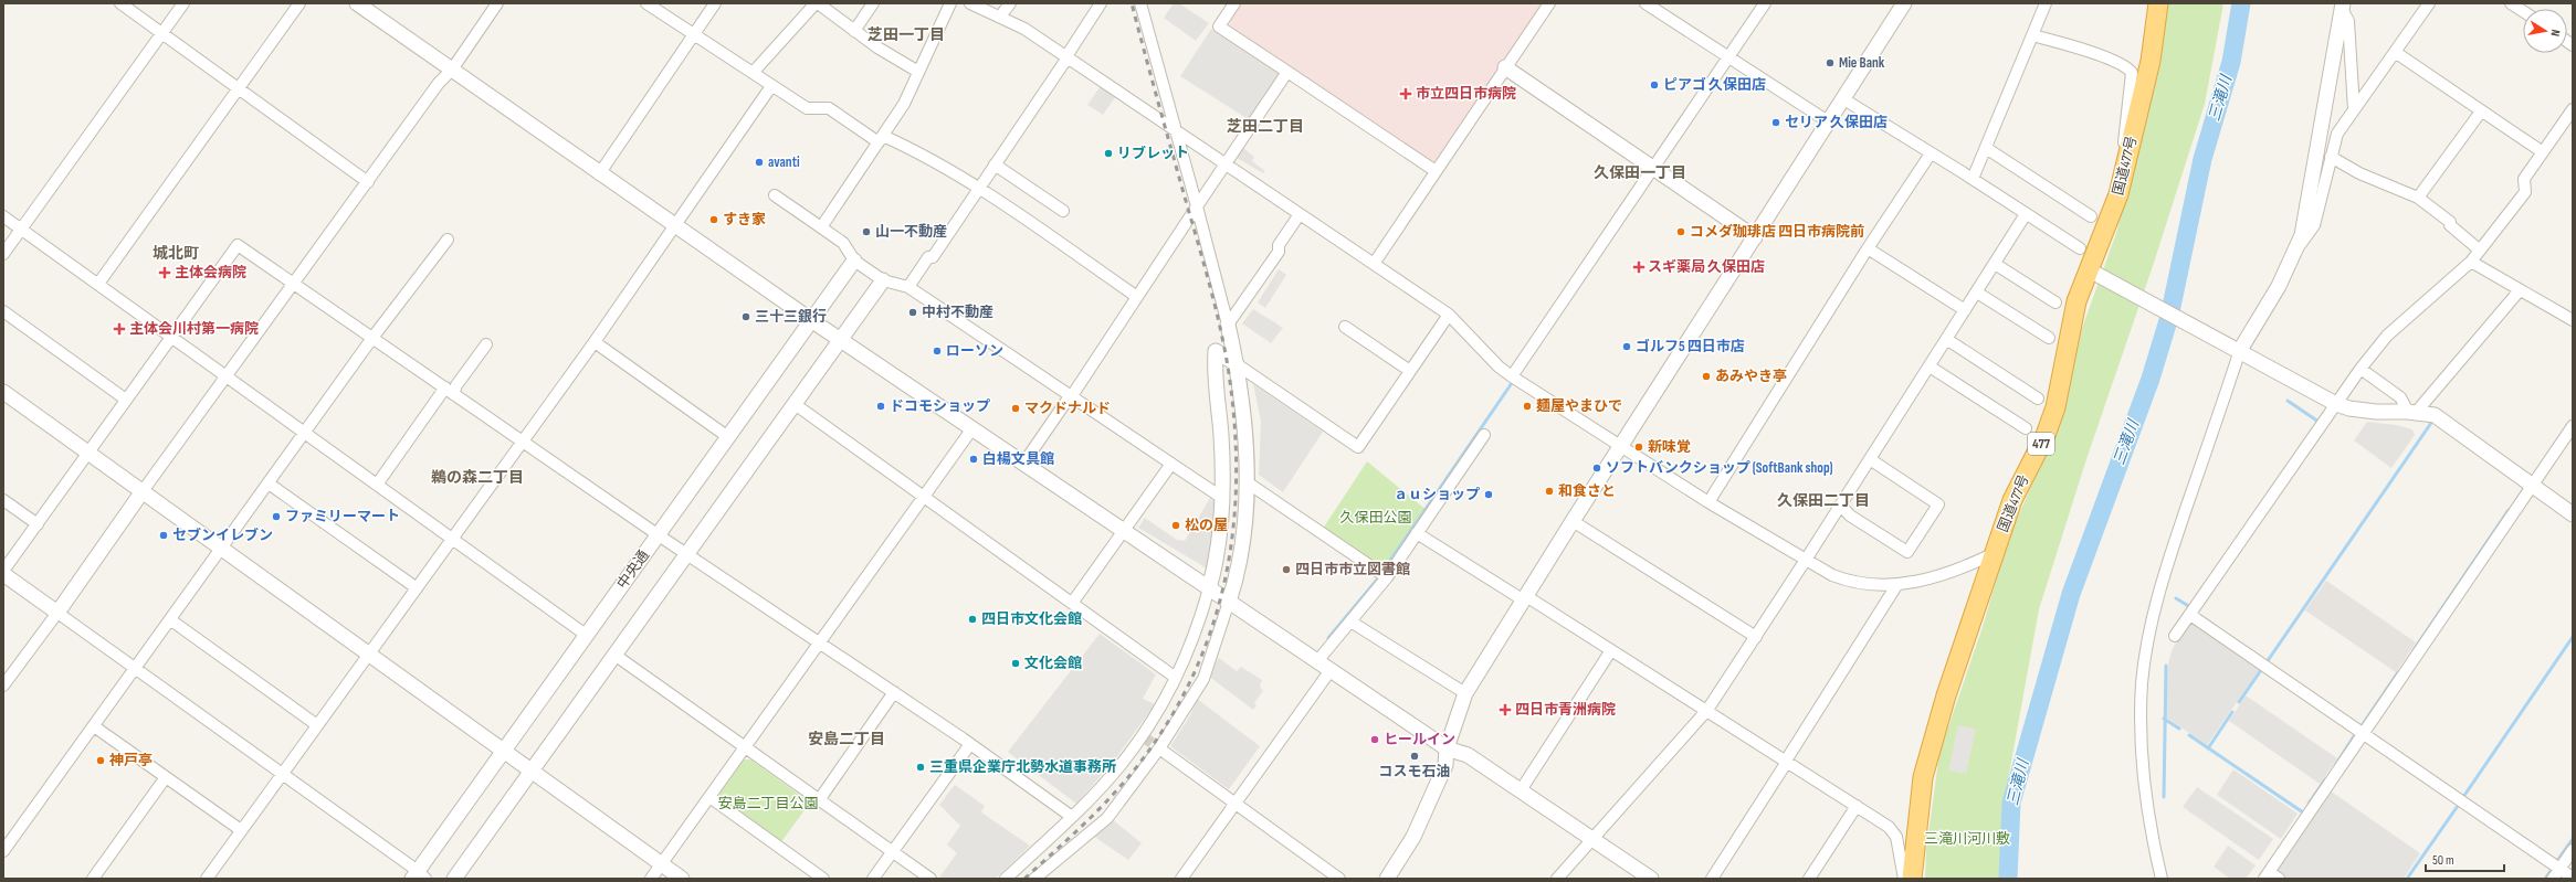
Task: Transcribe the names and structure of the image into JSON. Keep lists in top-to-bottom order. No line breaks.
{"streets":{"highway":["国道477号","477"],"street":["中央通"]},"districts":["芝田一丁目","芝田二丁目","久保田一丁目","城北町","鵜の森二丁目","久保田二丁目","安島二丁目"],"water":["三滝川"],"parks":["久保田公園","安島二丁目公園","三滝川河川敷"],"places":{"other":["Mie Bank","ピアゴ 久保田店","セリア 久保田店","リブレット","avanti","すき家","山一不動産","コメダ珈琲店 四日市病院前","中村不動産","三十三銀行","ゴルフ5 四日市店","ローソン","あみやき亭","ドコモショップ","麺屋やまひで","マクドナルド","新味覚","白楊文具館","ソフトバンクショップ (SoftBank shop)","和食さと","ａｕショップ","ファミリーマート","松の屋","セブンイレブン","四日市市立図書館","四日市文化会館","文化会館","ヒールイン","コスモ石油","神戸亭","三重県企業庁北勢水道事務所"],"health":["市立四日市病院","スギ薬局 久保田店","主体会病院","主体会川村第一病院","四日市青洲病院"]},"scale_bar":"50 m","north":"right"}
